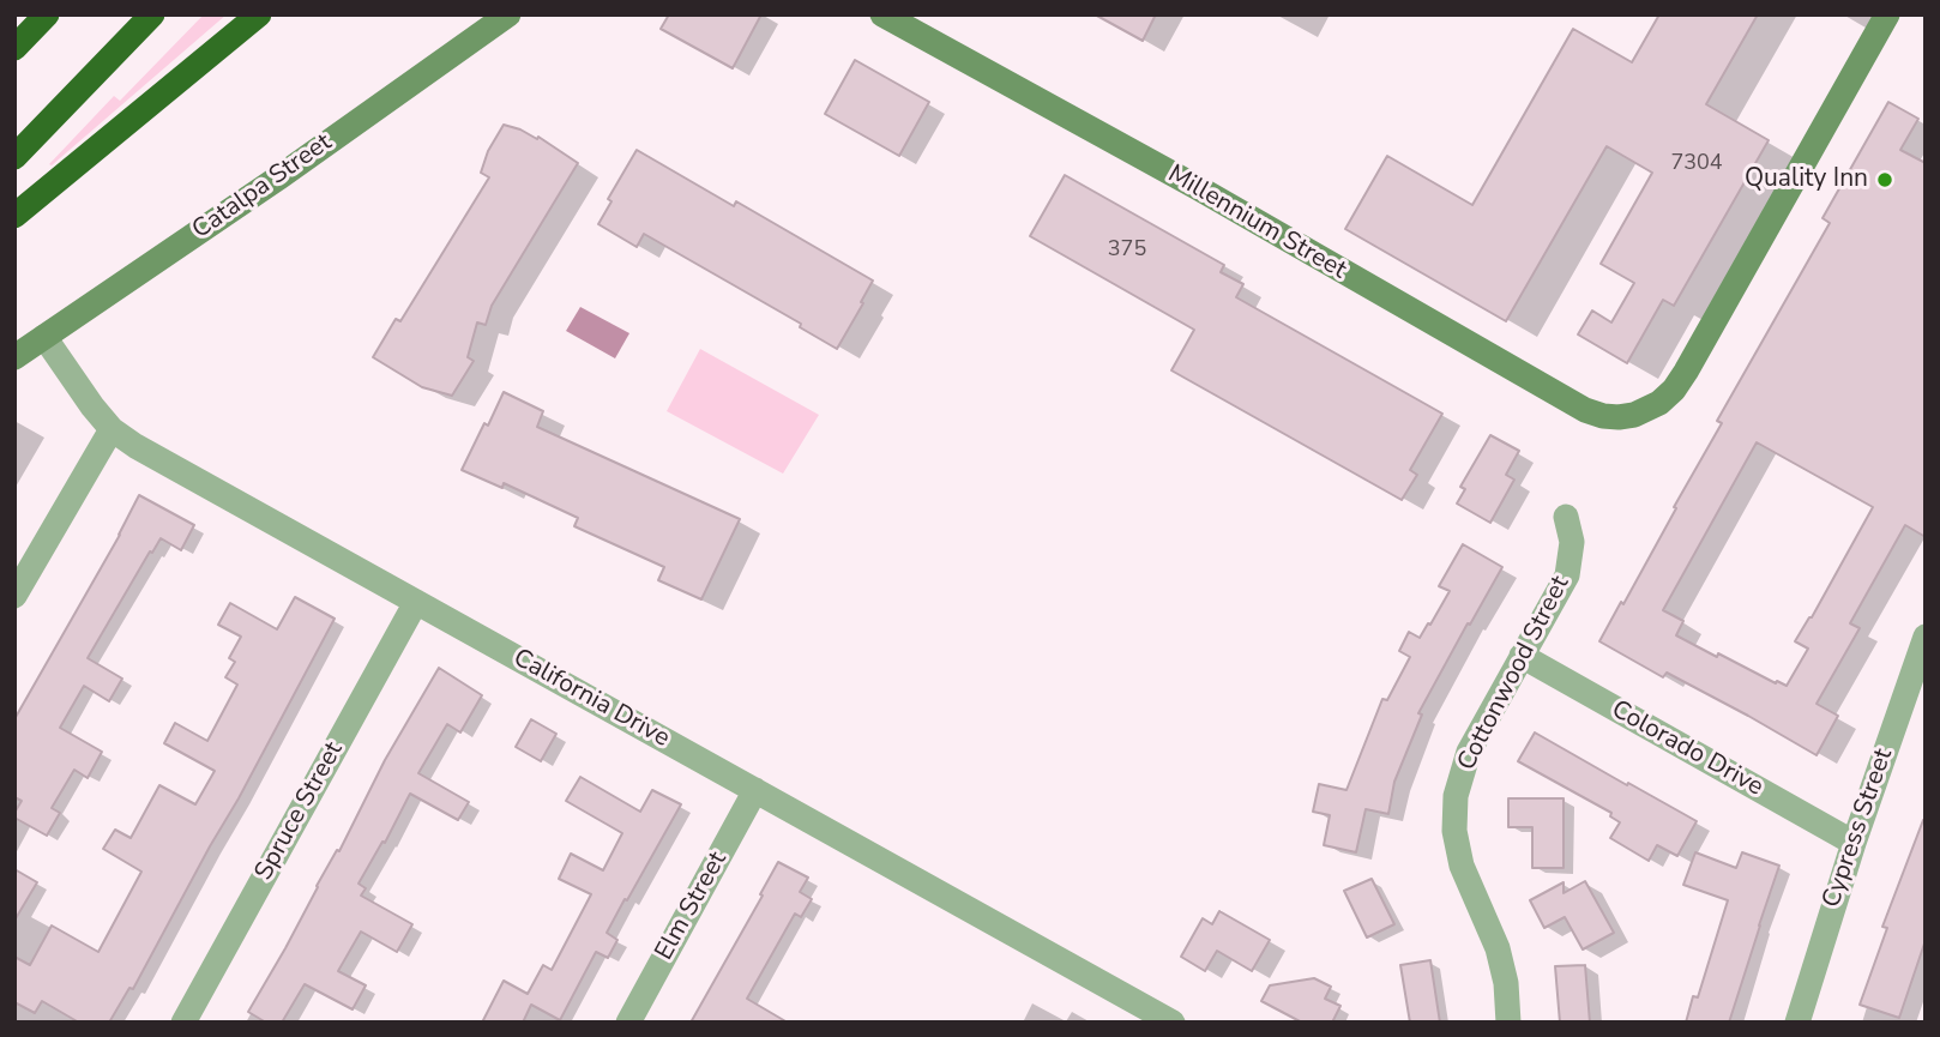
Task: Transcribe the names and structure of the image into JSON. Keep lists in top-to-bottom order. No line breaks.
{"streets":{"street":["Catalpa Street","Millennium Street","Cottonwood Street","California Drive","Colorado Drive","Spruce Street","Cypress Street","Elm Street"]},"crossings":[["Catalpa Street","California Drive"],["Cottonwood Street","Colorado Drive"],["California Drive","Spruce Street"],["California Drive","Elm Street"],["Colorado Drive","Cypress Street"]],"places":["Quality Inn"],"house_numbers":["7304","375"]}
